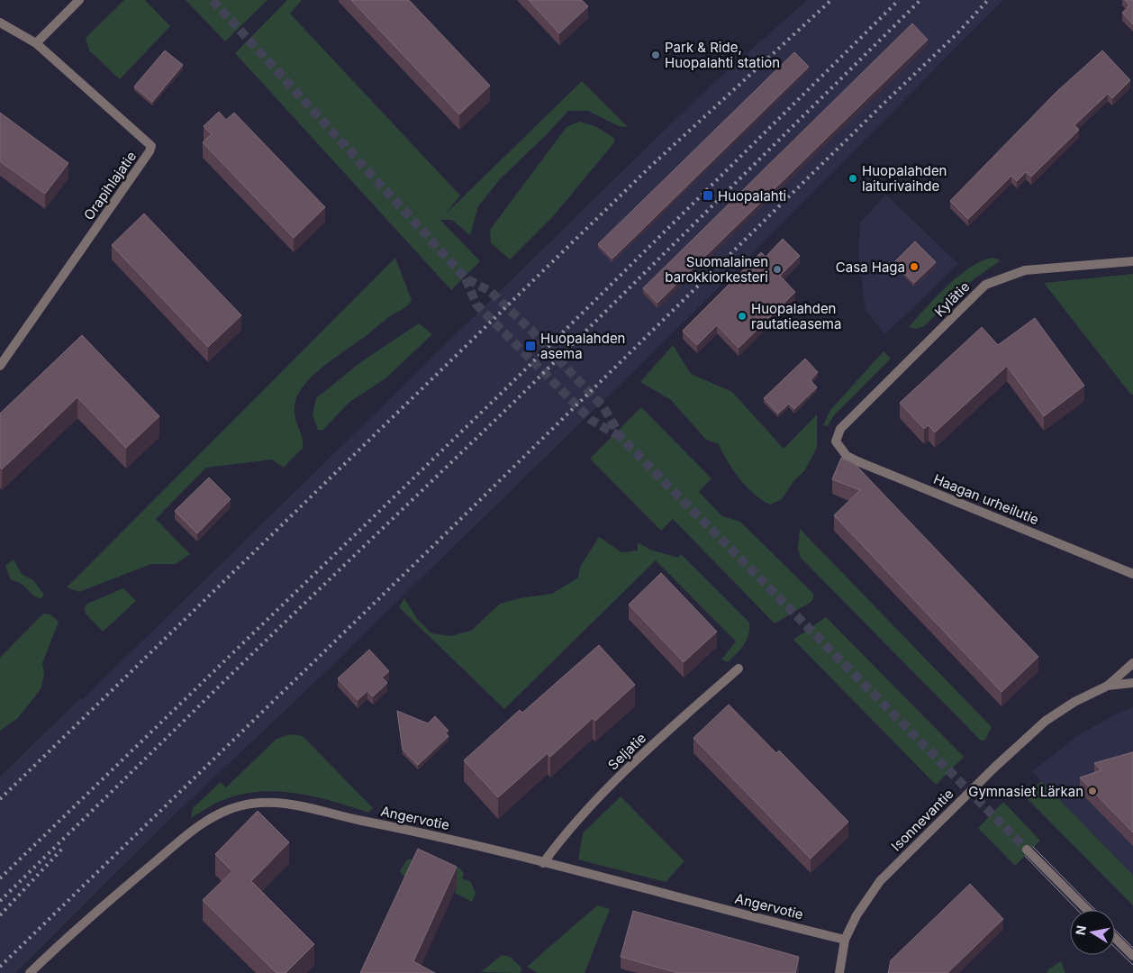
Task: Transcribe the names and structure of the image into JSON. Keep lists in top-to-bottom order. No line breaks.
{"streets":{"street":["Orapihlajatie","Kylätie","Haagan urheilutie","Seljatie","Angervotie","Isonnevantie"]},"crossings":[["Kylätie","Haagan urheilutie"],["Seljatie","Angervotie"],["Angervotie","Isonnevantie"]],"places":{"other":["Park & Ride, Huopalahti station","Huopalahden laiturivaihde","Casa Haga","Suomalainen barokkiorkesteri","Huopalahden rautatieasema","Gymnasiet Lärkan"],"transit":["Huopalahti","Huopalahden asema"]},"north":"left"}
